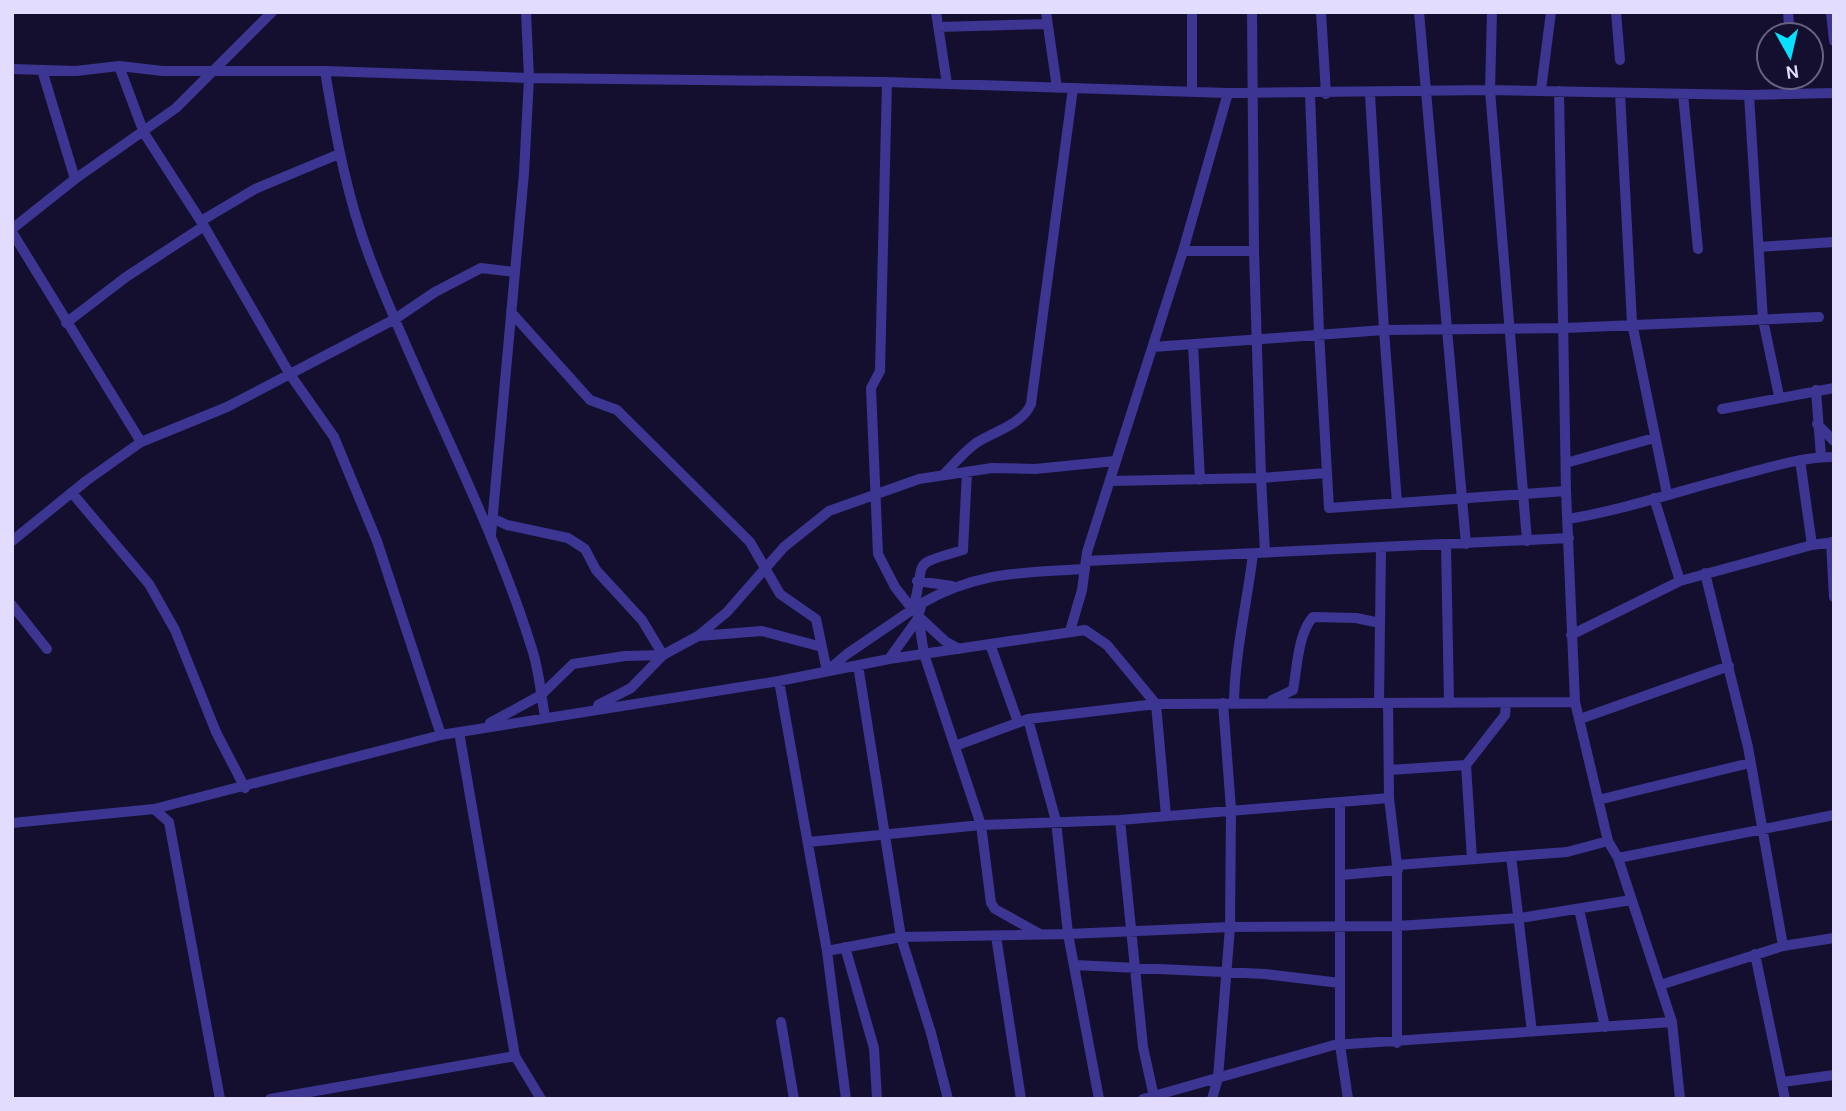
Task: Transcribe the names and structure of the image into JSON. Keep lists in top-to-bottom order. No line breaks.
{"north":"bottom"}
